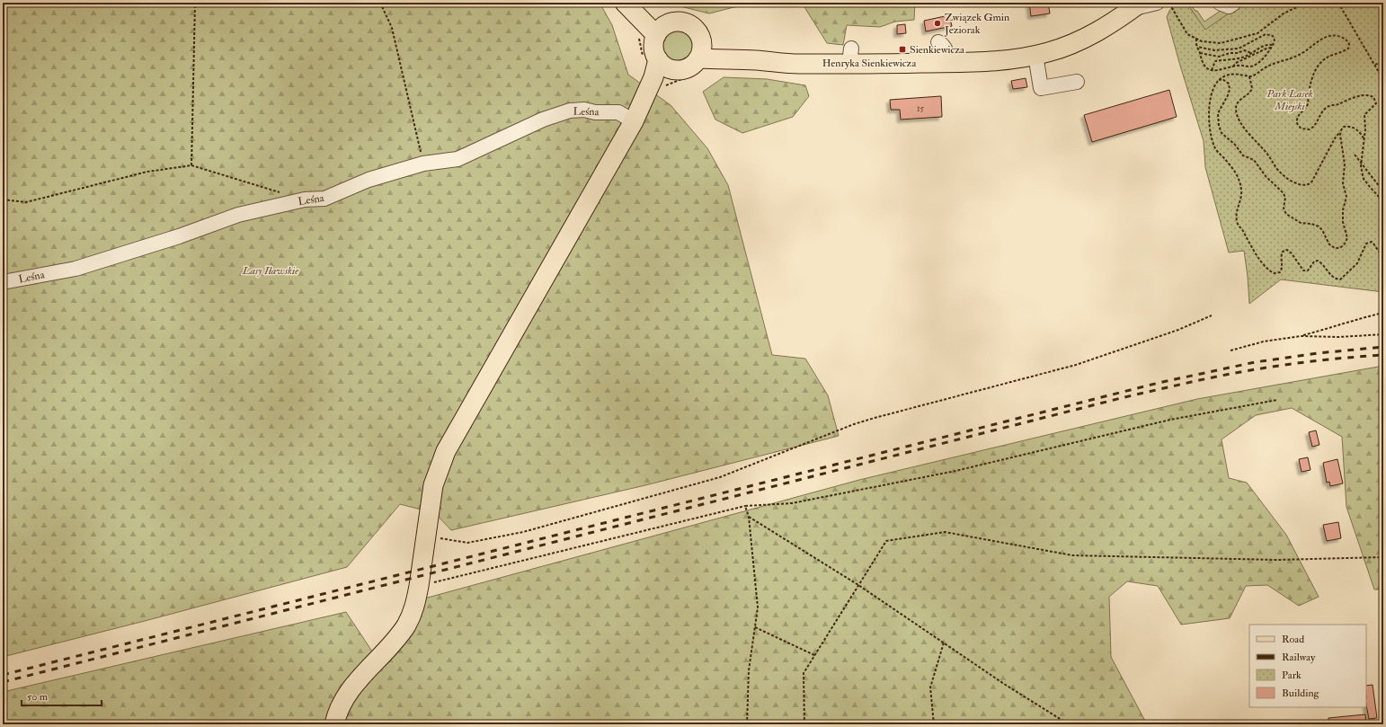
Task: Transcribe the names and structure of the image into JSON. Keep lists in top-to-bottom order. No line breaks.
{"streets":{"main road":["Henryka Sienkiewicza"],"lane":["Leśna"]},"parks":["Park Lasek Miejski","Lasy Iławskie"],"places":{"other":["Związek Gmin Jeziorak"],"transit":["Sienkiewicza"]},"house_numbers":["15"],"legend":["Road","Railway","Park","Building"],"scale_bar":"50 m"}
